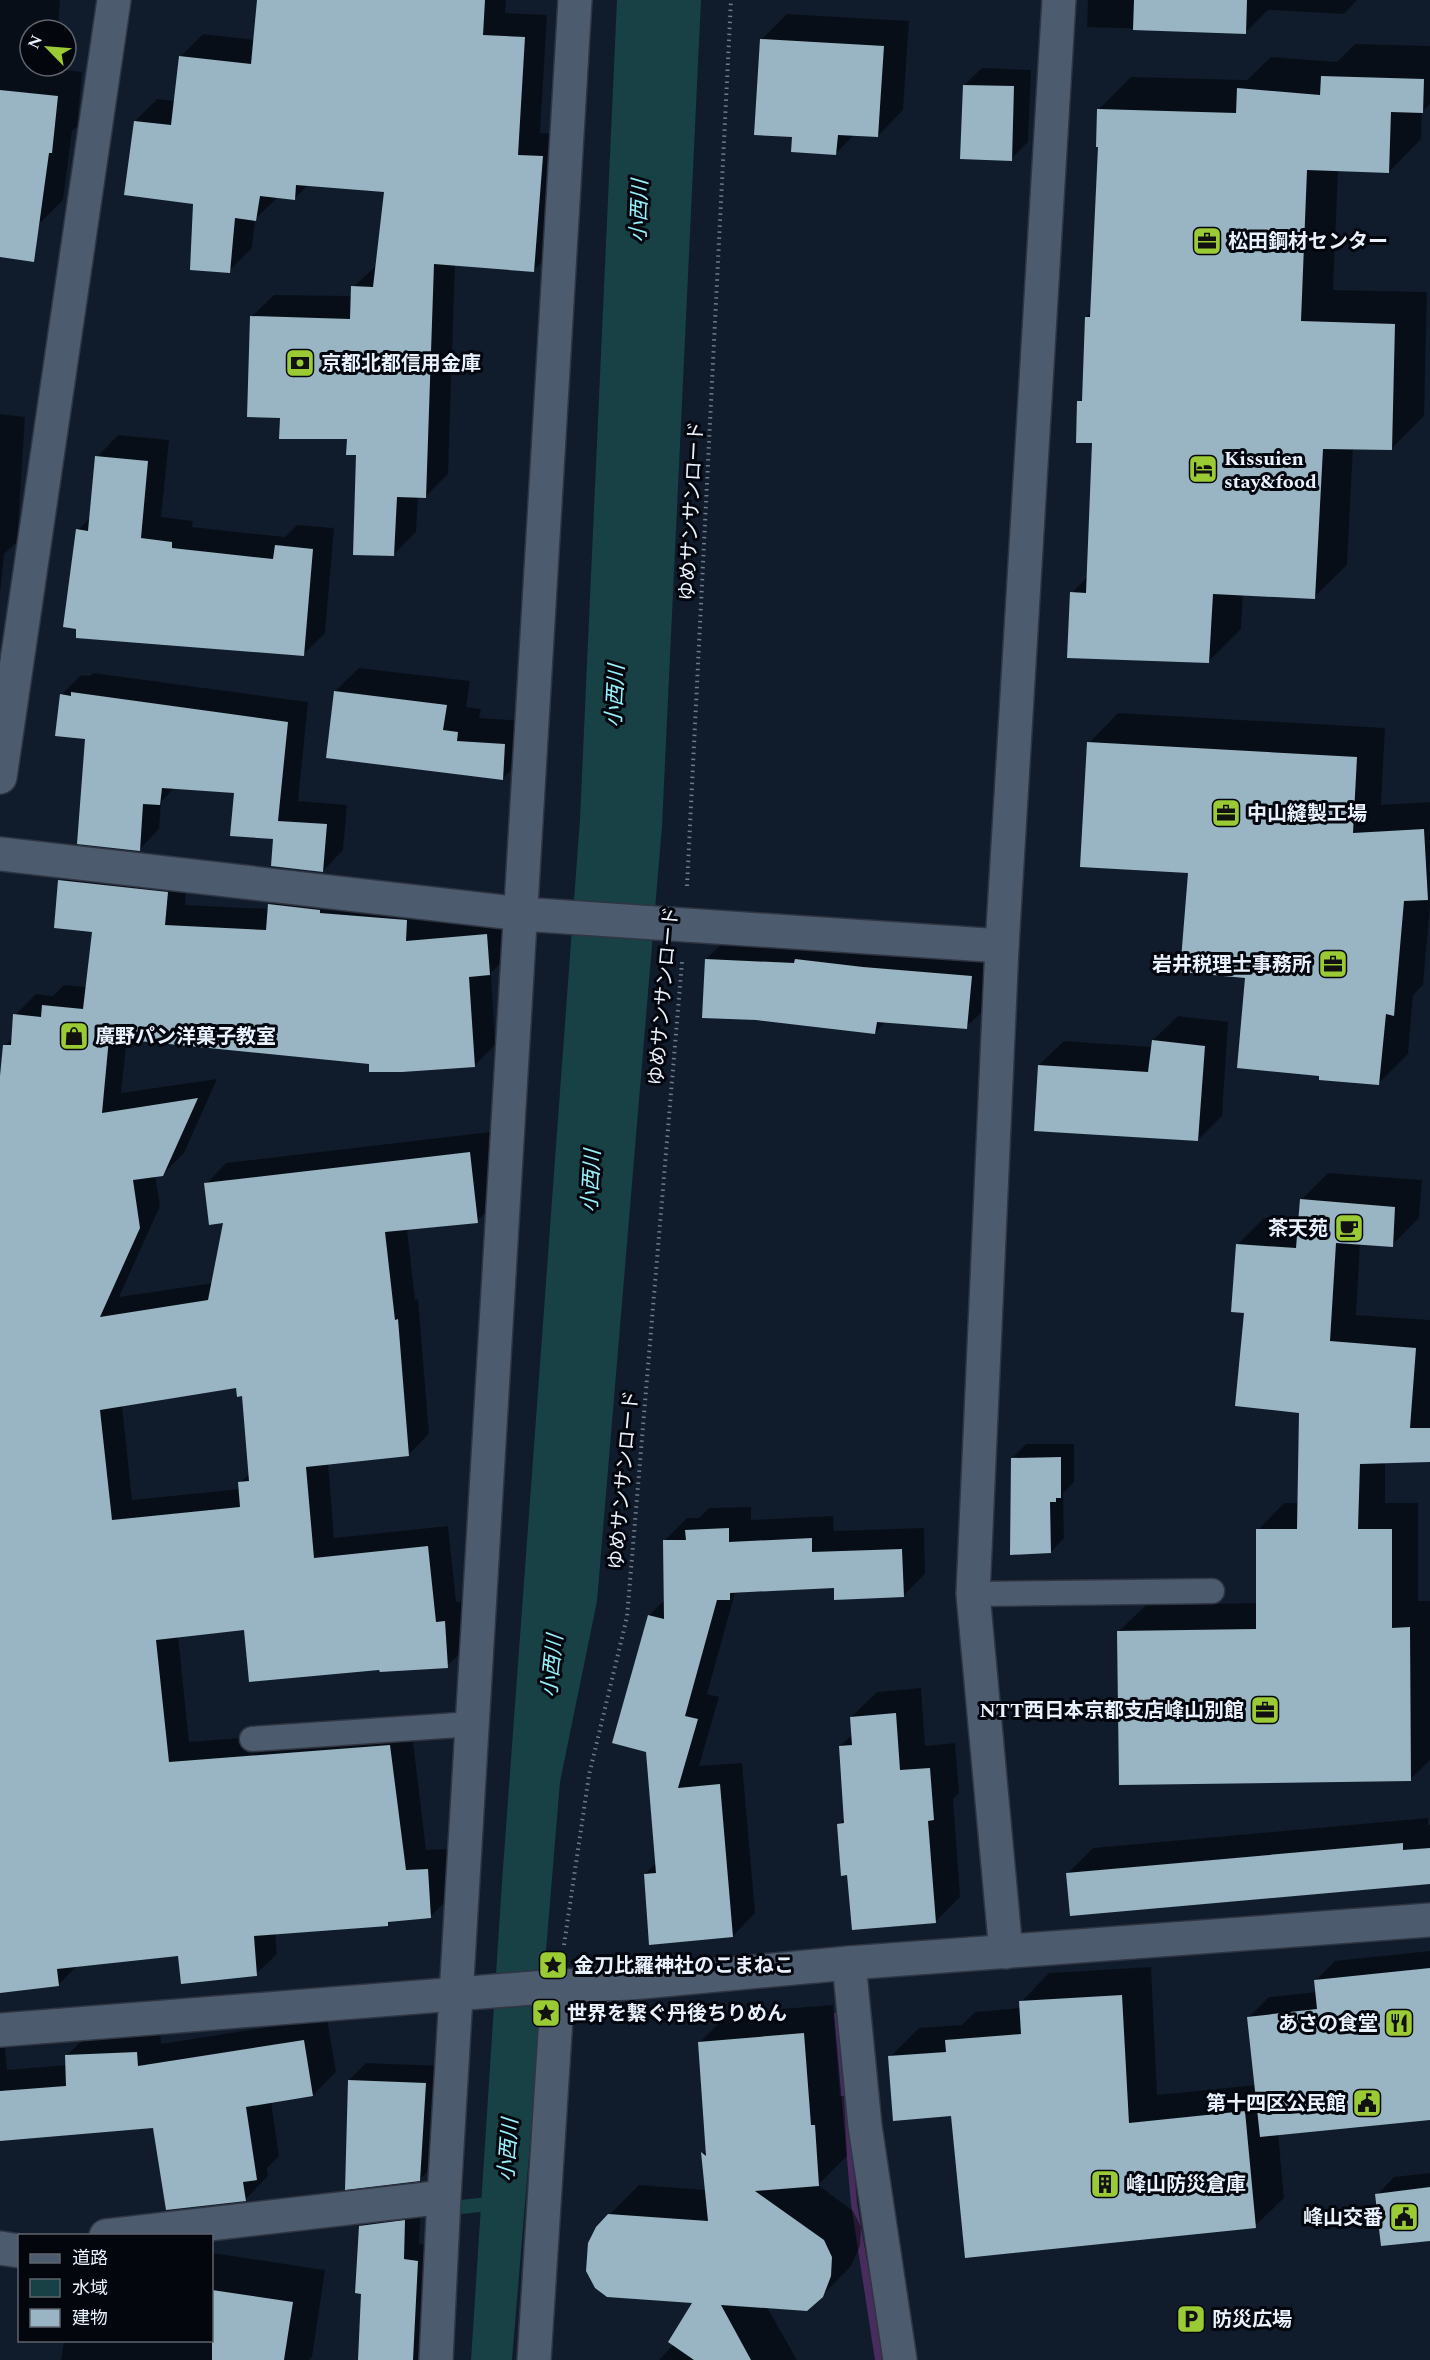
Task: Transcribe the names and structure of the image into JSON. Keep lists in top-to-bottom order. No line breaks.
{"streets":{"path":["ゆめサンサンロード"]},"water":["小西川"],"places":{"office":["松田鋼材センター","中山縫製工場","岩井税理士事務所","NTT西日本京都支店峰山別館"],"bank":["京都北都信用金庫"],"hotel":["Kissuien stay&food"],"shop":["廣野パン洋菓子教室"],"cafe":["茶天苑"],"place":["金刀比羅神社のこまねこ","世界を繋ぐ丹後ちりめん"],"restaurant":["あさの食堂"],"public building":["第十四区公民館","峰山交番"],"building":["峰山防災倉庫"],"parking":["防災広場"]},"legend":["道路","水域","建物"],"north":"top left"}
